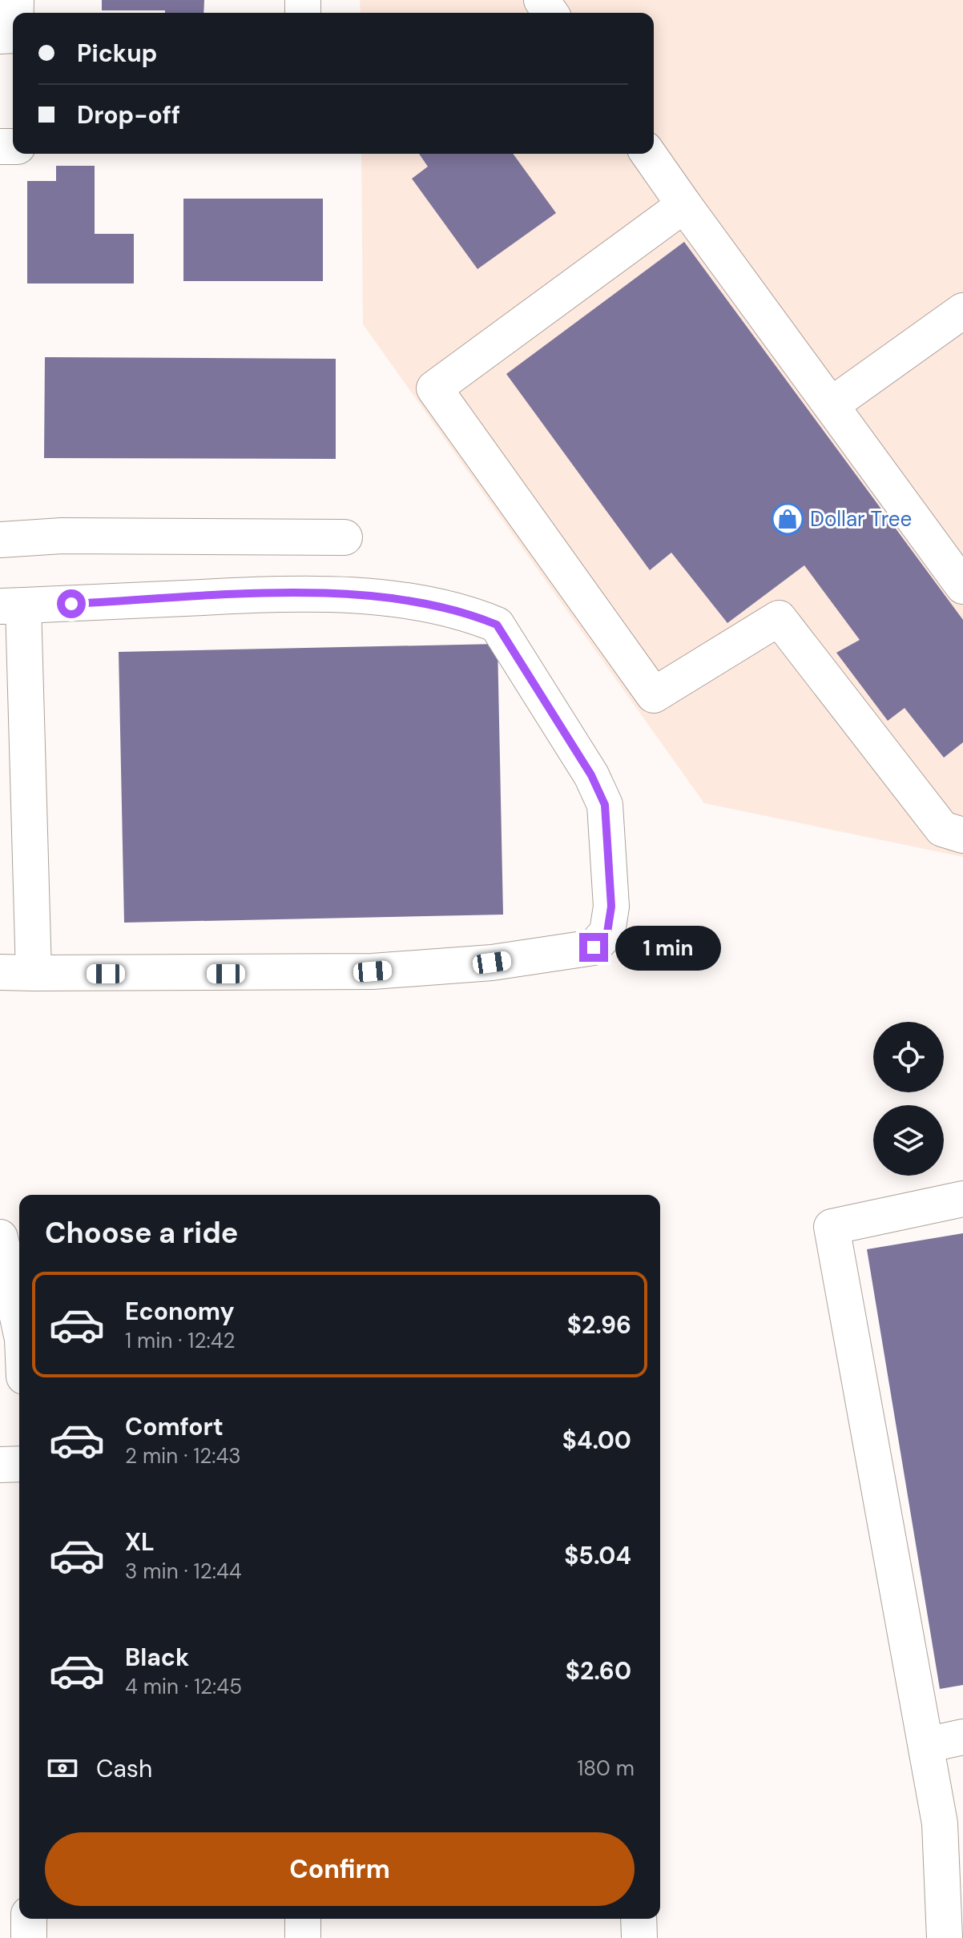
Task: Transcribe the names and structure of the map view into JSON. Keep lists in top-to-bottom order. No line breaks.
{"places":{"shop":["Dollar Tree"]},"page":{"banner":["Pickup","Drop-off"],"bubble":"1 min","heading":"Choose a ride","list":[{"name":"Economy","note":"1 min · 12:42","value":"$2.96"},{"name":"Comfort","note":"2 min · 12:43","value":"$4.00"},{"name":"XL","note":"3 min · 12:44","value":"$5.04"},{"name":"Black","note":"4 min · 12:45","value":"$2.60"}],"pay":["Cash","180 m"],"buttons":"Confirm"}}
